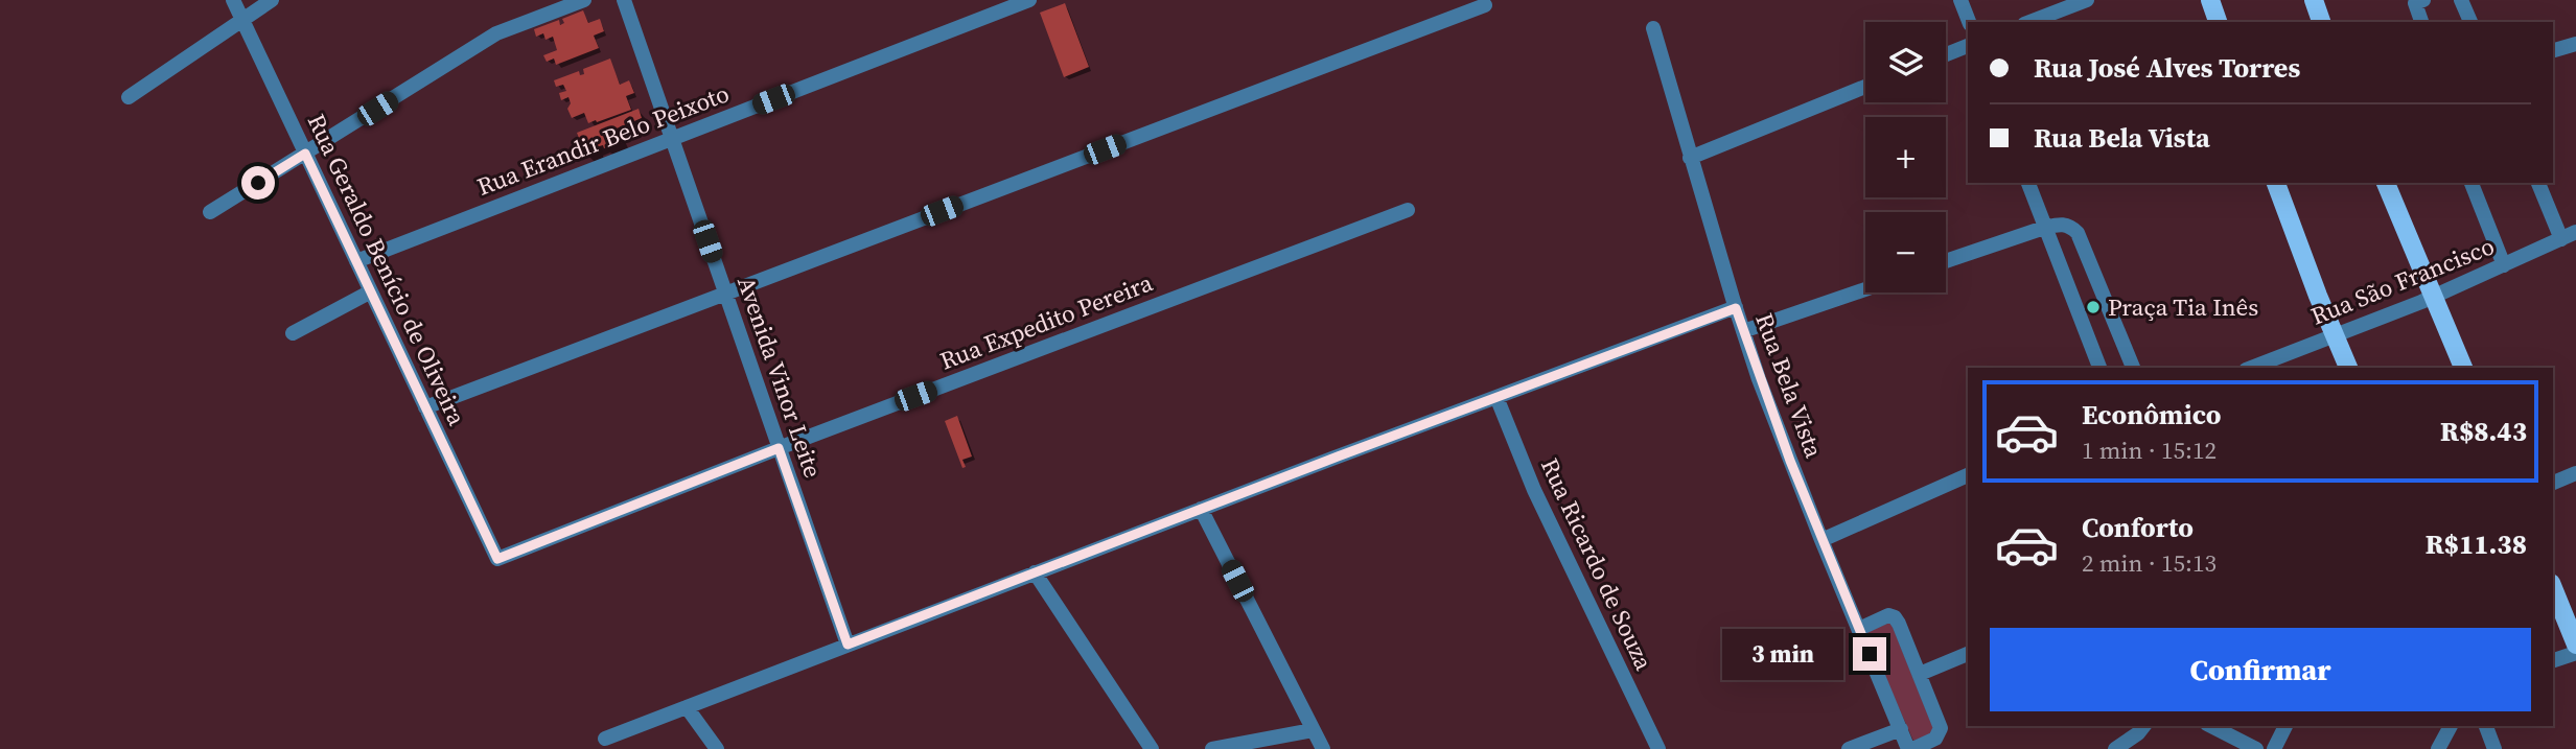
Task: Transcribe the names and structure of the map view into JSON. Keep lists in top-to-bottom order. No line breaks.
{"streets":{"street":["Rua Erandir Belo Peixoto","Rua Geraldo Benício de Oliveira","Rua São Francisco","Rua Expedito Pereira","Avenida Vinor Leite","Rua Bela Vista","Rua Ricardo de Souza"]},"crossings":[["Rua Erandir Belo Peixoto","Rua Geraldo Benício de Oliveira"],["Rua Erandir Belo Peixoto","Avenida Vinor Leite"],["Rua Geraldo Benício de Oliveira","Rua Expedito Pereira"],["Rua Expedito Pereira","Avenida Vinor Leite"]],"places":["Praça Tia Inês"],"page":{"map_buttons":["+","−"],"banner":["Rua José Alves Torres","Rua Bela Vista"],"list":[{"name":"Econômico","note":"1 min · 15:12","value":"R$8.43"},{"name":"Conforto","note":"2 min · 15:13","value":"R$11.38"}],"buttons":"Confirmar","bubble":"3 min"}}
